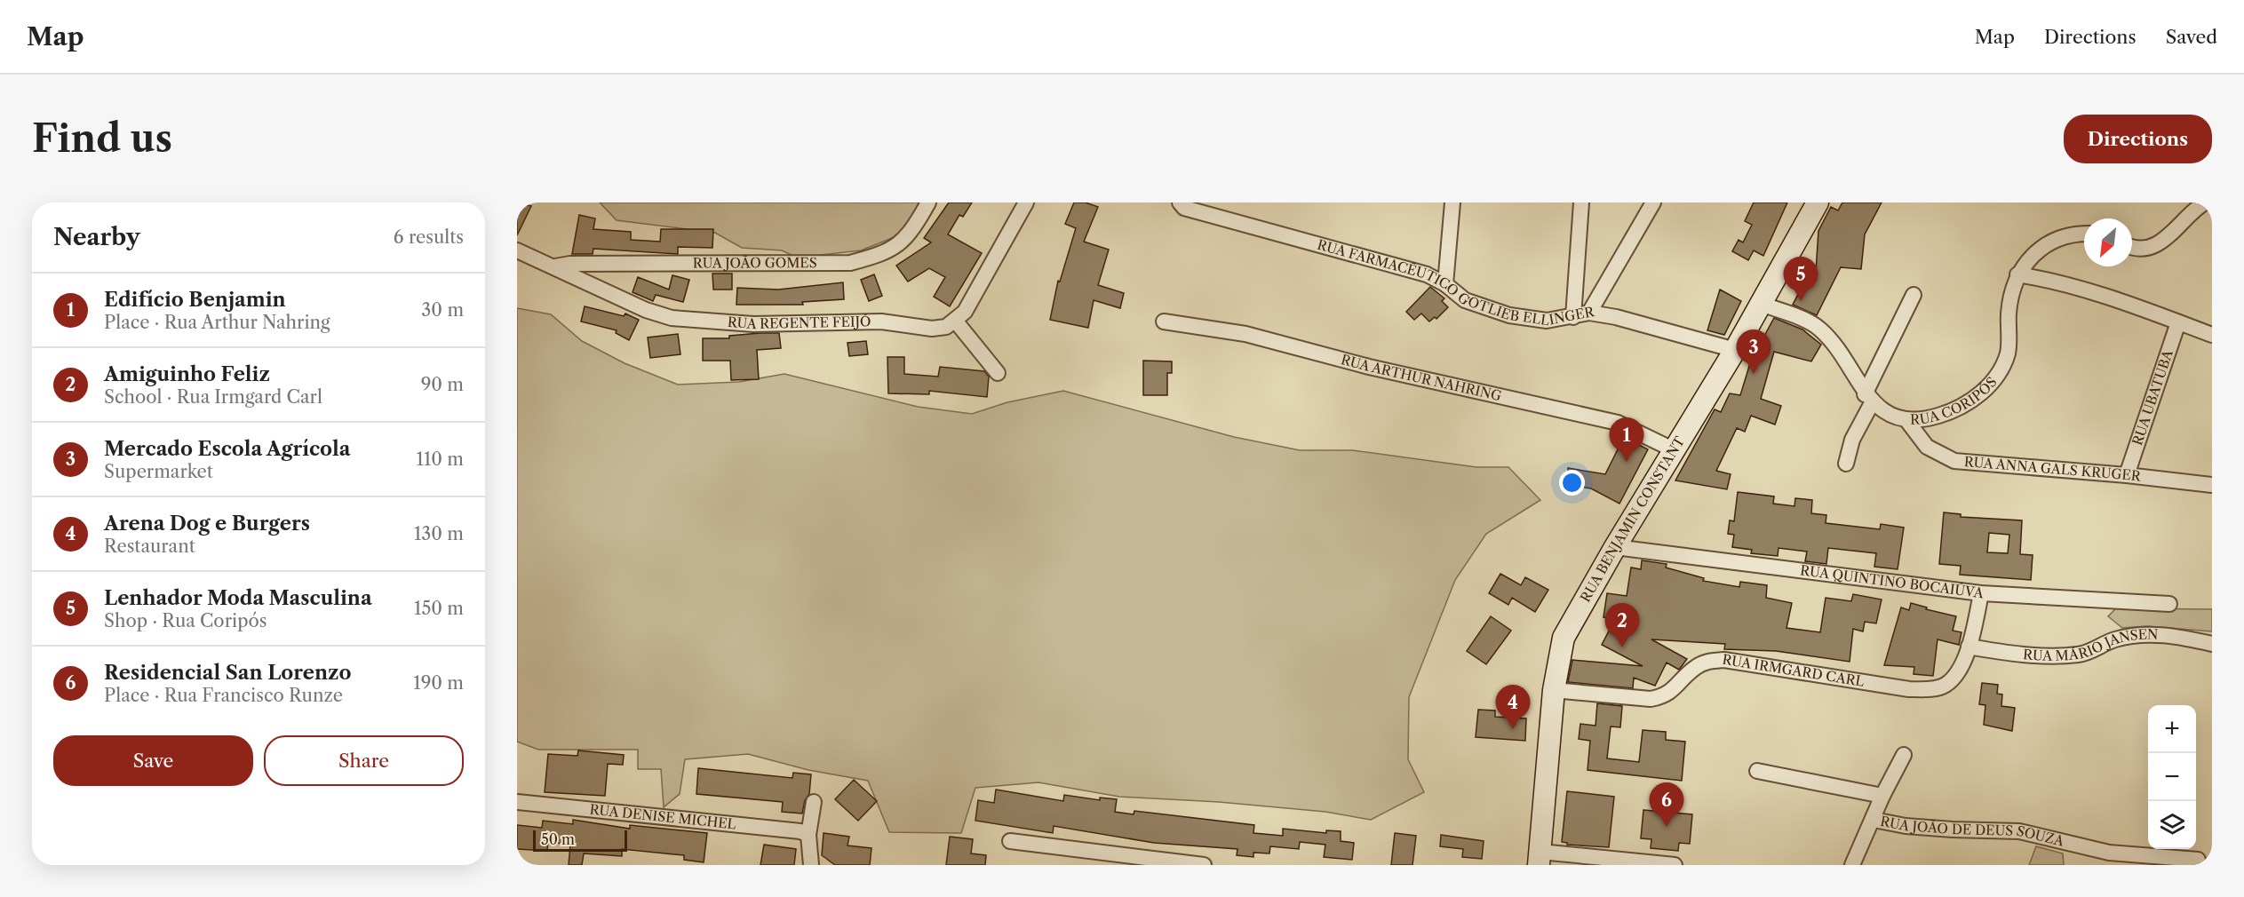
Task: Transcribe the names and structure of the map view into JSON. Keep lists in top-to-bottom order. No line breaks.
{"streets":{"main road":["RUA BENJAMIN CONSTANT"],"street":["RUA JOÃO GOMES","RUA FARMACÊUTICO GOTLIEB ELLINGER","RUA REGENTE FEIJÓ","RUA ARTHUR NAHRING","RUA CORIPÓS","RUA UBATUBA","RUA ANNA GALS KRUGER","RUA QUINTINO BOCAIÚVA","RUA MÁRIO JANSEN","RUA IRMGARD CARL","RUA DENISE MICHEL","RUA JOÃO DE DEUS SOUZA"]},"crossings":[["RUA JOÃO GOMES","RUA REGENTE FEIJÓ"],["RUA FARMACÊUTICO GOTLIEB ELLINGER","RUA BENJAMIN CONSTANT"],["RUA ARTHUR NAHRING","RUA BENJAMIN CONSTANT"],["RUA CORIPÓS","RUA ANNA GALS KRUGER"],["RUA CORIPÓS","RUA BENJAMIN CONSTANT"],["RUA UBATUBA","RUA ANNA GALS KRUGER"],["RUA BENJAMIN CONSTANT","RUA QUINTINO BOCAIÚVA"],["RUA BENJAMIN CONSTANT","RUA IRMGARD CARL"],["RUA QUINTINO BOCAIÚVA","RUA IRMGARD CARL"],["RUA MÁRIO JANSEN","RUA IRMGARD CARL"]],"scale_bar":"50 m","north":"bottom left","page":{"header":"Map","nav":["Map","Directions","Saved"],"buttons":["Directions",["Save","Share"]],"title":"Find us","heading":["Nearby","6 results"],"pins":["5","3","1","2","4","6"],"list":[{"mark":"1","name":"Edifício Benjamin","note":"Place · Rua Arthur Nahring","value":"30 m"},{"mark":"2","name":"Amiguinho Feliz","note":"School · Rua Irmgard Carl","value":"90 m"},{"mark":"3","name":"Mercado Escola Agrícola","note":"Supermarket","value":"110 m"},{"mark":"4","name":"Arena Dog e Burgers","note":"Restaurant","value":"130 m"},{"mark":"5","name":"Lenhador Moda Masculina","note":"Shop · Rua Coripós","value":"150 m"},{"mark":"6","name":"Residencial San Lorenzo","note":"Place · Rua Francisco Runze","value":"190 m"}],"map_buttons":["+","−"],"scale":"50 m"}}
